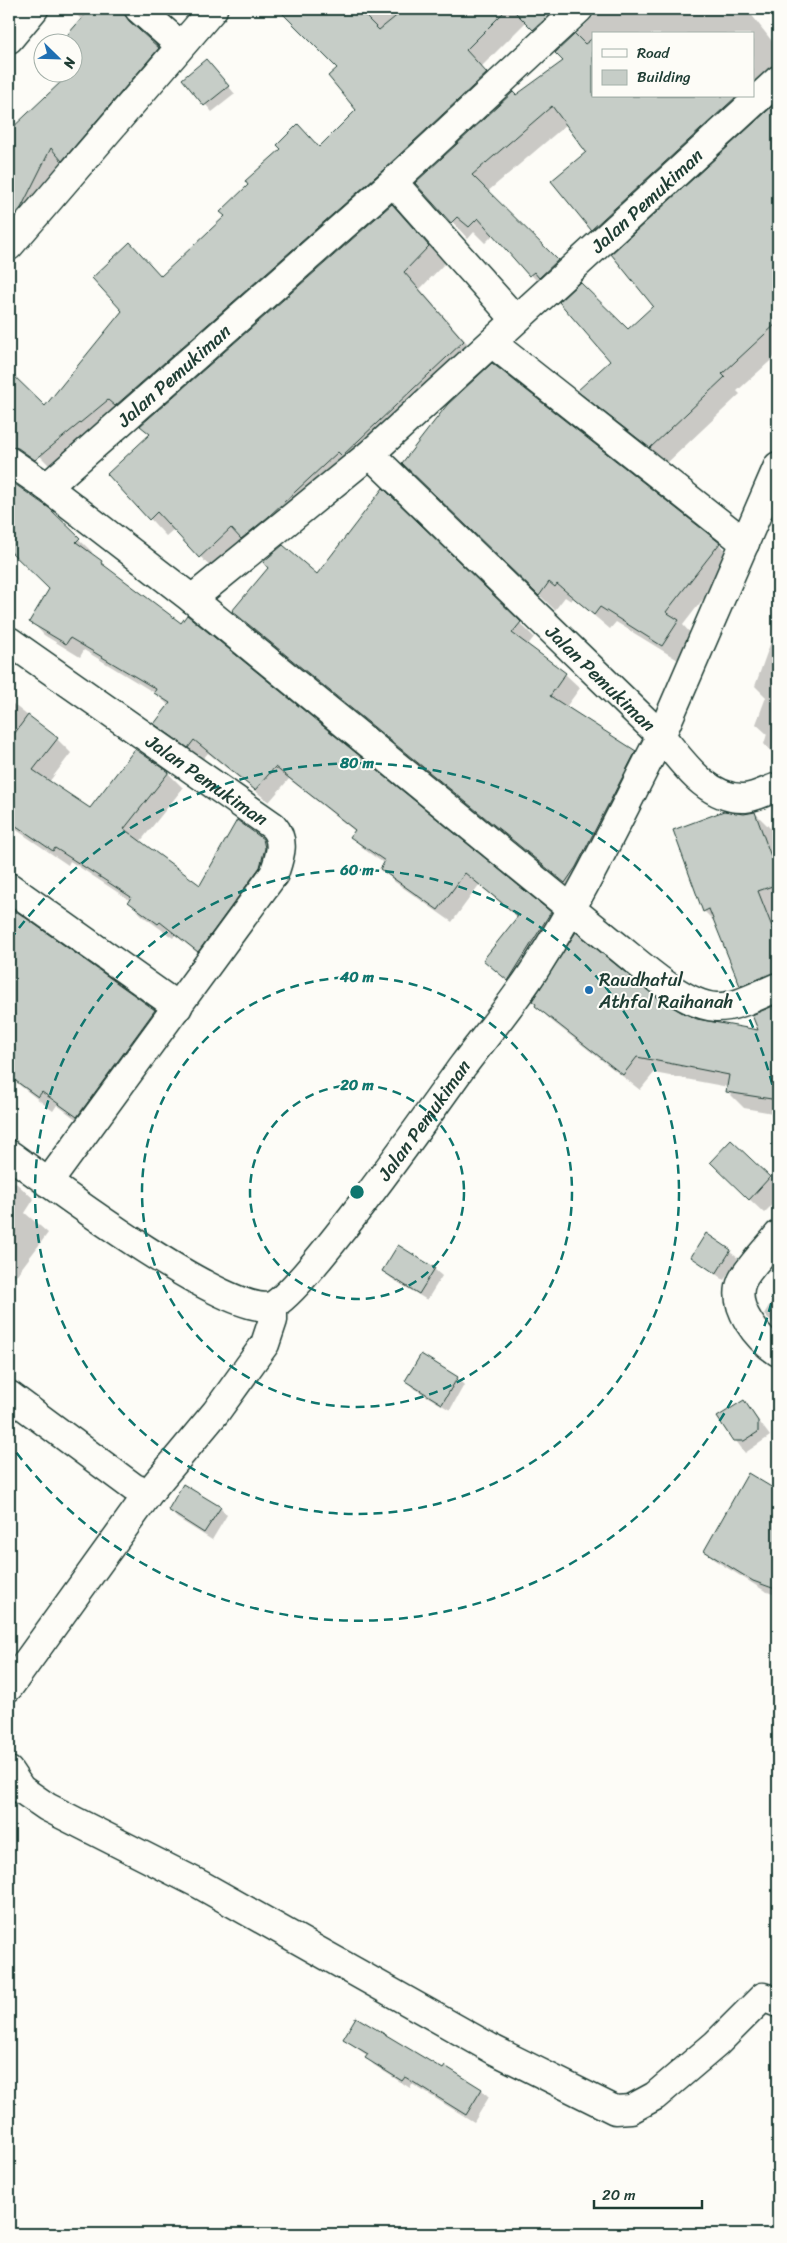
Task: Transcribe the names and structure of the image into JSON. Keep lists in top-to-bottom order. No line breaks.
{"streets":{"street":["Jalan Pemukiman"]},"places":["Raudhatul Athfal Raihanah"],"legend":["Road","Building"],"scale_bar":"20 m","north":"bottom right","rings":["80 m","60 m","40 m","20 m"]}
